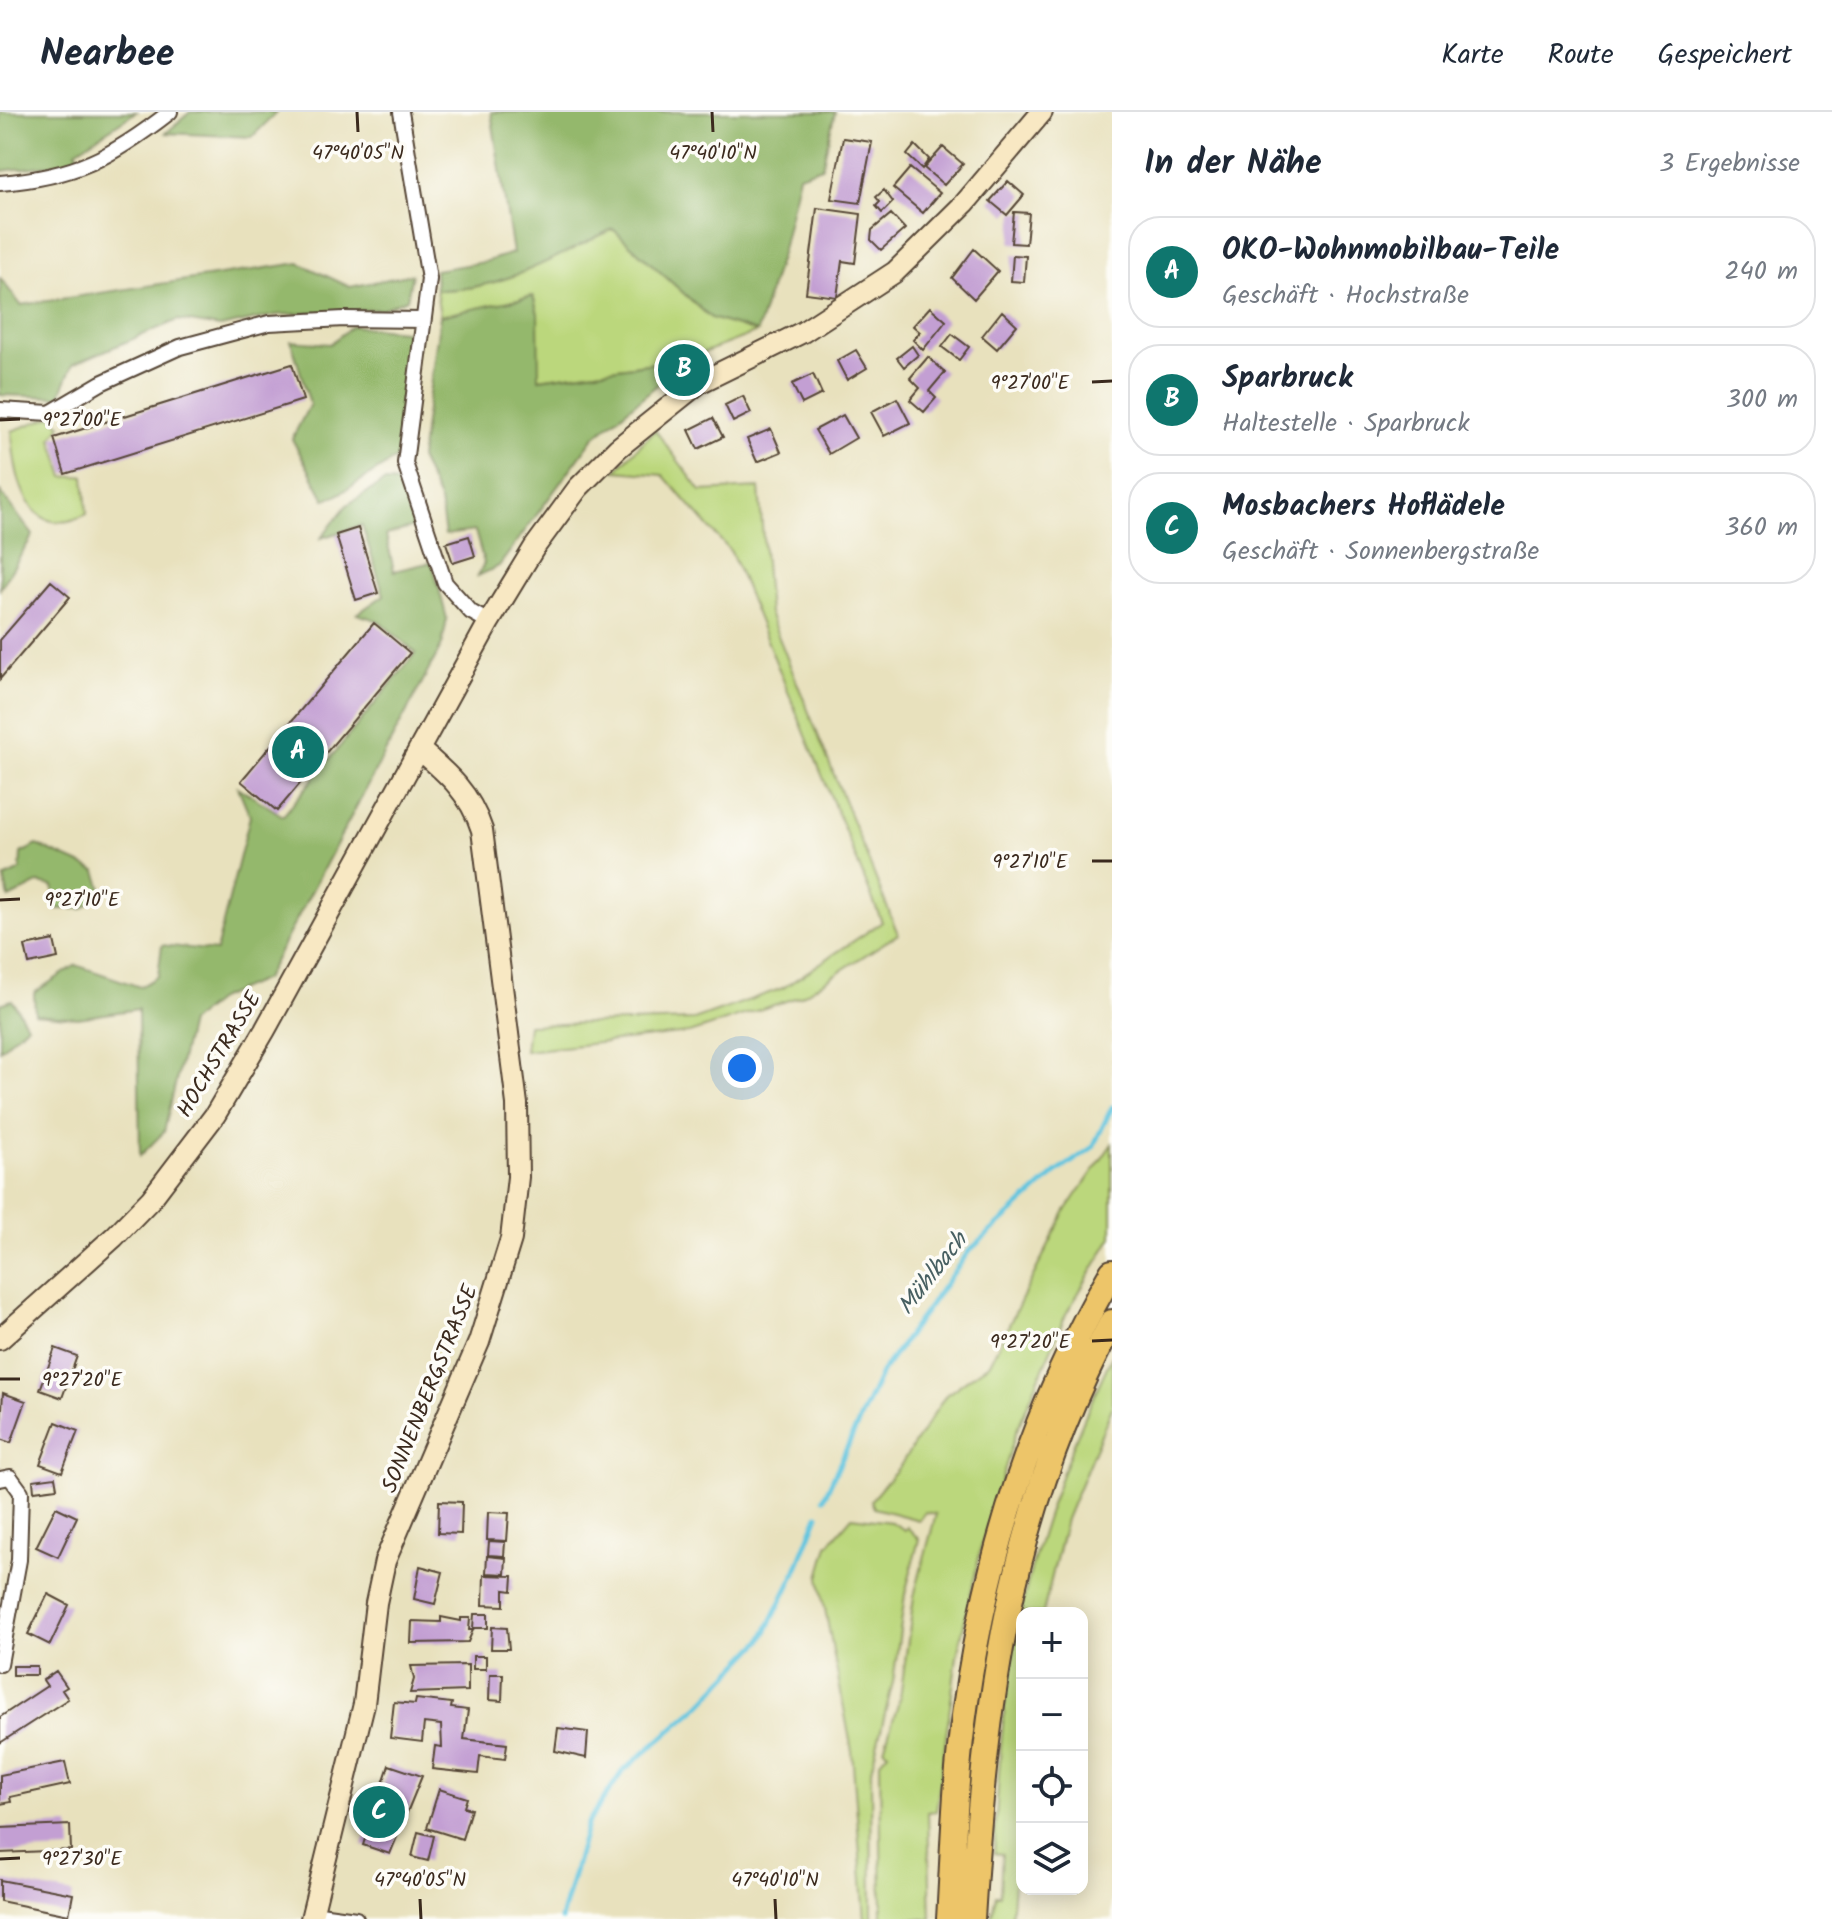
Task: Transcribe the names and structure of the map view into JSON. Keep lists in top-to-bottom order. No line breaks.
{"streets":{"main road":["HOCHSTRASSE","SONNENBERGSTRASSE"]},"crossings":[["HOCHSTRASSE","SONNENBERGSTRASSE"]],"water":["Mühlbach"],"page":{"header":"Nearbee","nav":["Karte","Route","Gespeichert"],"heading":["In der Nähe","3 Ergebnisse"],"list":[{"mark":"A","name":"OKO-Wohnmobilbau-Teile","note":"Geschäft · Hochstraße","value":"240 m"},{"mark":"B","name":"Sparbruck","note":"Haltestelle · Sparbruck","value":"300 m"},{"mark":"C","name":"Mosbachers Hoflädele","note":"Geschäft · Sonnenbergstraße","value":"360 m"}],"pins":["B","A","C"],"map_buttons":["+","−"]},"coordinates":["47°40'05\"N","47°40'10\"N","9°27'00\"E","9°27'10\"E","9°27'20\"E","9°27'30\"E"]}
